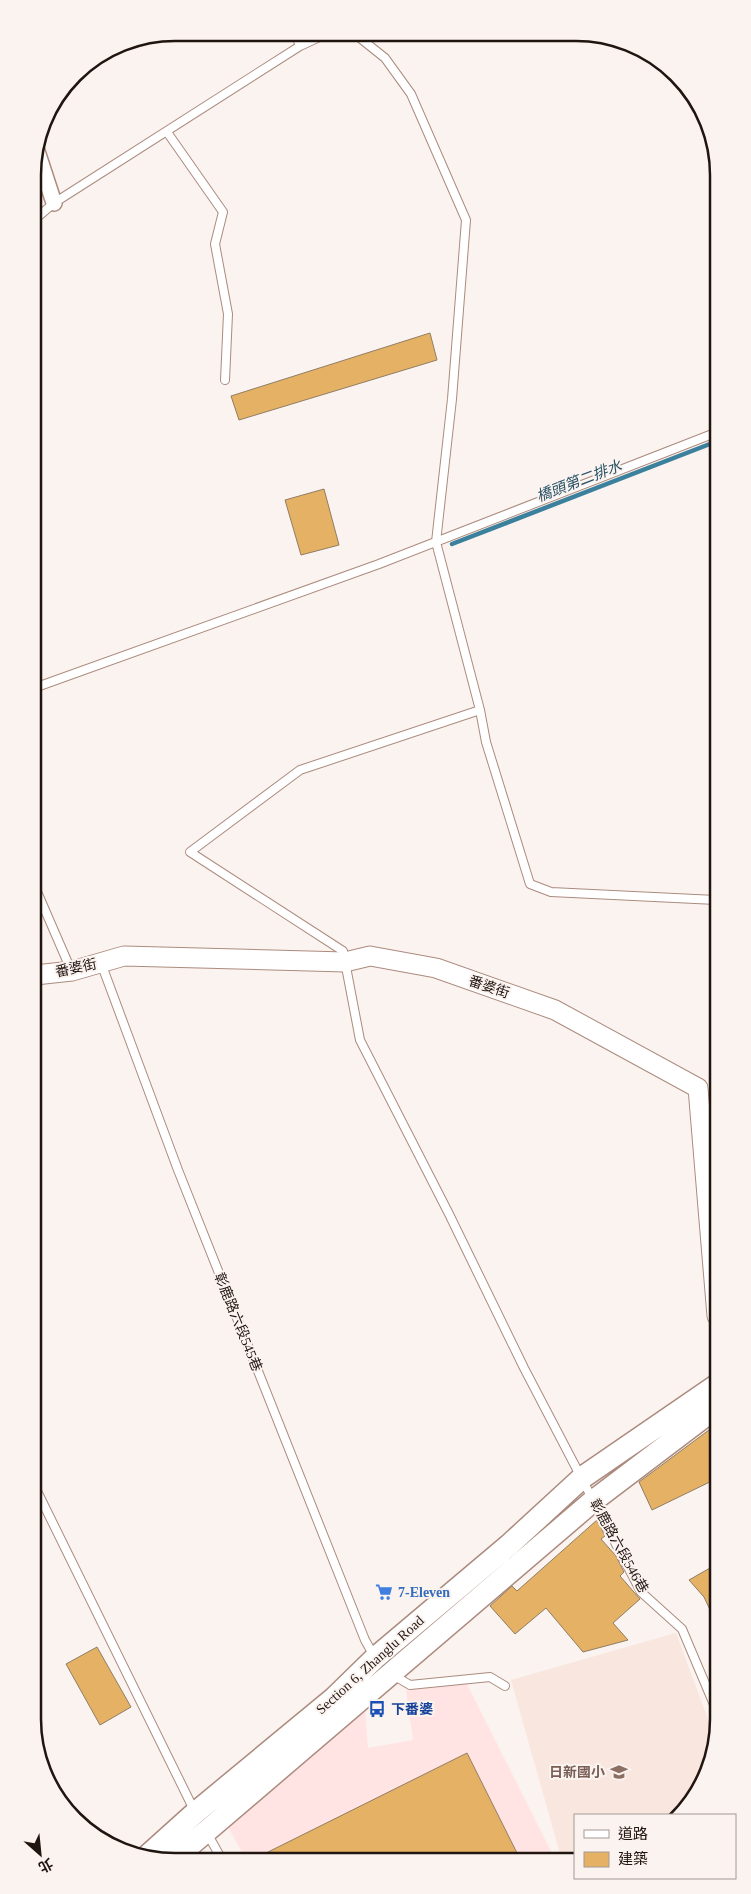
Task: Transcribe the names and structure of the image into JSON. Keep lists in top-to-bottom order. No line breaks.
{"streets":{"main road":["Section 6, Zhanglu Road"],"street":["番婆街"],"lane":["彰鹿路六段545巷","彰鹿路六段546巷"]},"crossings":[["番婆街","彰鹿路六段545巷"],["番婆街","彰鹿路六段546巷"],["彰鹿路六段545巷","Section 6, Zhanglu Road"],["彰鹿路六段546巷","Section 6, Zhanglu Road"]],"water":["橋頭第二排水"],"places":{"supermarket":["7-Eleven"],"bus stop":["下番婆"],"school or university":["日新國小"]},"legend":["道路","建築"],"north":"bottom right"}
